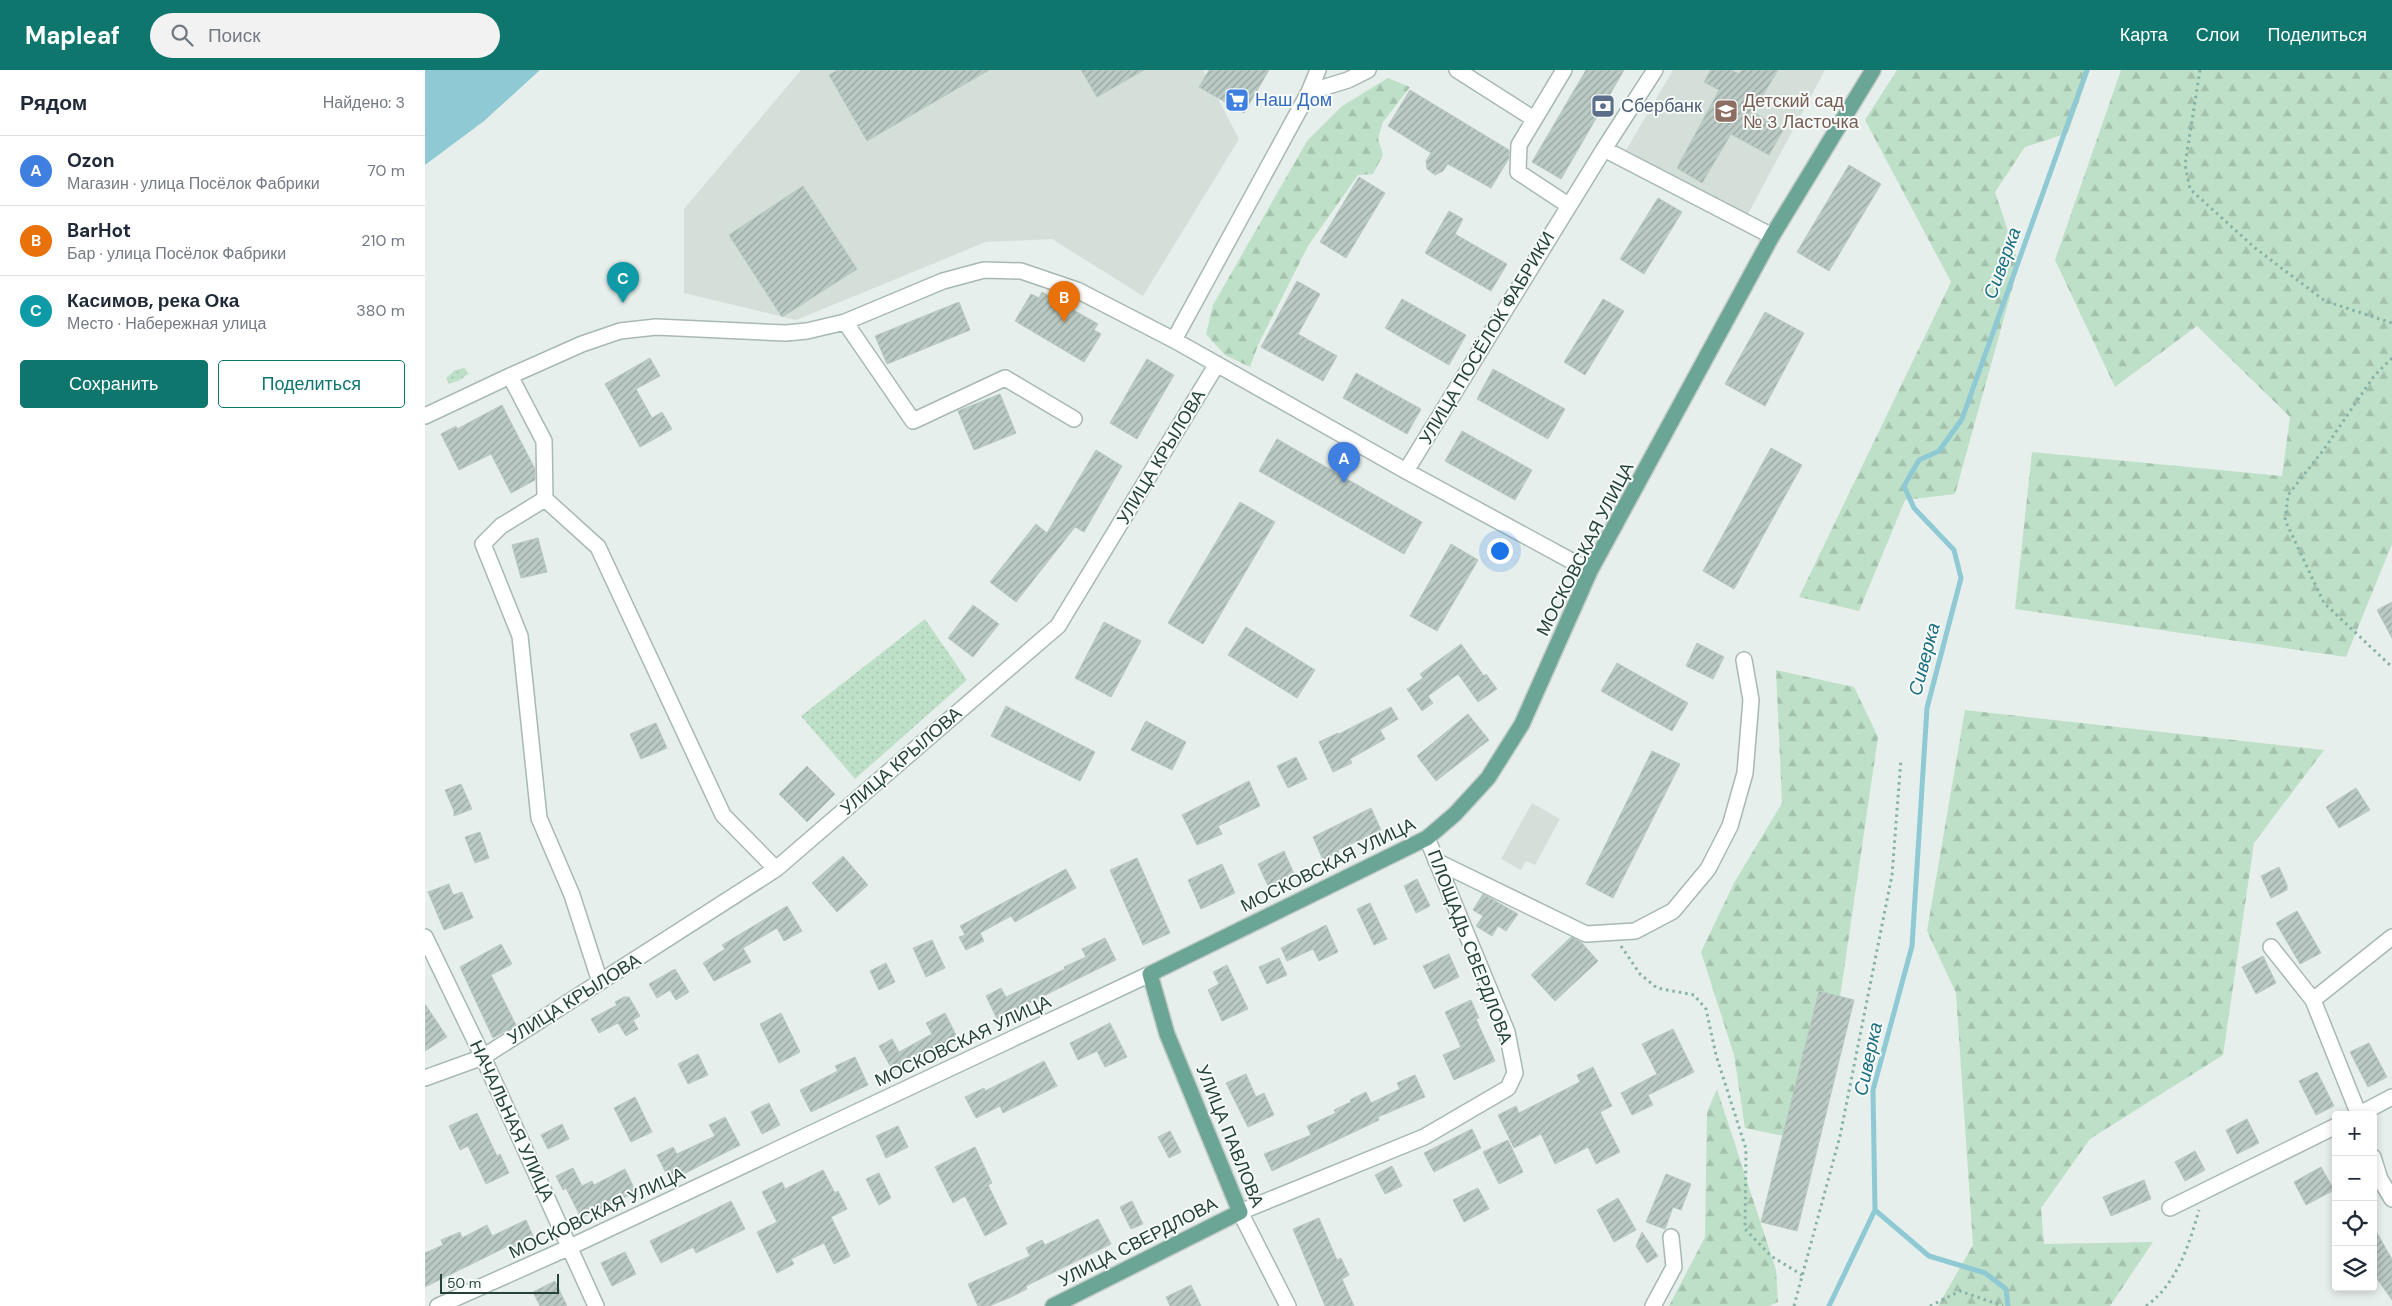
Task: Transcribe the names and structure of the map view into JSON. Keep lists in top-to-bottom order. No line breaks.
{"streets":{"main road":["МОСКОВСКАЯ УЛИЦА","УЛИЦА ПАВЛОВА","УЛИЦА СВЕРДЛОВА"],"street":["УЛИЦА ПОСЁЛОК ФАБРИКИ","УЛИЦА КРЫЛОВА","ПЛОЩАДЬ СВЕРДЛОВА","НАЧАЛЬНАЯ УЛИЦА"]},"crossings":[["УЛИЦА КРЫЛОВА","НАЧАЛЬНАЯ УЛИЦА"],["МОСКОВСКАЯ УЛИЦА","ПЛОЩАДЬ СВЕРДЛОВА"],["МОСКОВСКАЯ УЛИЦА","НАЧАЛЬНАЯ УЛИЦА"],["МОСКОВСКАЯ УЛИЦА","УЛИЦА ПАВЛОВА"],["ПЛОЩАДЬ СВЕРДЛОВА","УЛИЦА ПАВЛОВА"],["ПЛОЩАДЬ СВЕРДЛОВА","УЛИЦА СВЕРДЛОВА"],["УЛИЦА ПАВЛОВА","УЛИЦА СВЕРДЛОВА"]],"water":["Сиверка"],"places":{"supermarket":["Наш Дом"],"bank":["Сбербанк"],"school or university":["Детский сад № 3 Ласточка"]},"scale_bar":"50 m","page":{"header":"Mapleaf","search":"Поиск","nav":["Карта","Слои","Поделиться"],"heading":["Рядом","Найдено: 3"],"list":[{"mark":"A","name":"Ozon","note":"Магазин · улица Посёлок Фабрики","value":"70 m"},{"mark":"B","name":"BarHot","note":"Бар · улица Посёлок Фабрики","value":"210 m"},{"mark":"C","name":"Касимов, река Ока","note":"Место · Набережная улица","value":"380 m"}],"pins":["C","B","A"],"buttons":["Сохранить","Поделиться"],"map_buttons":["+","−"],"scale":"50 m"}}
